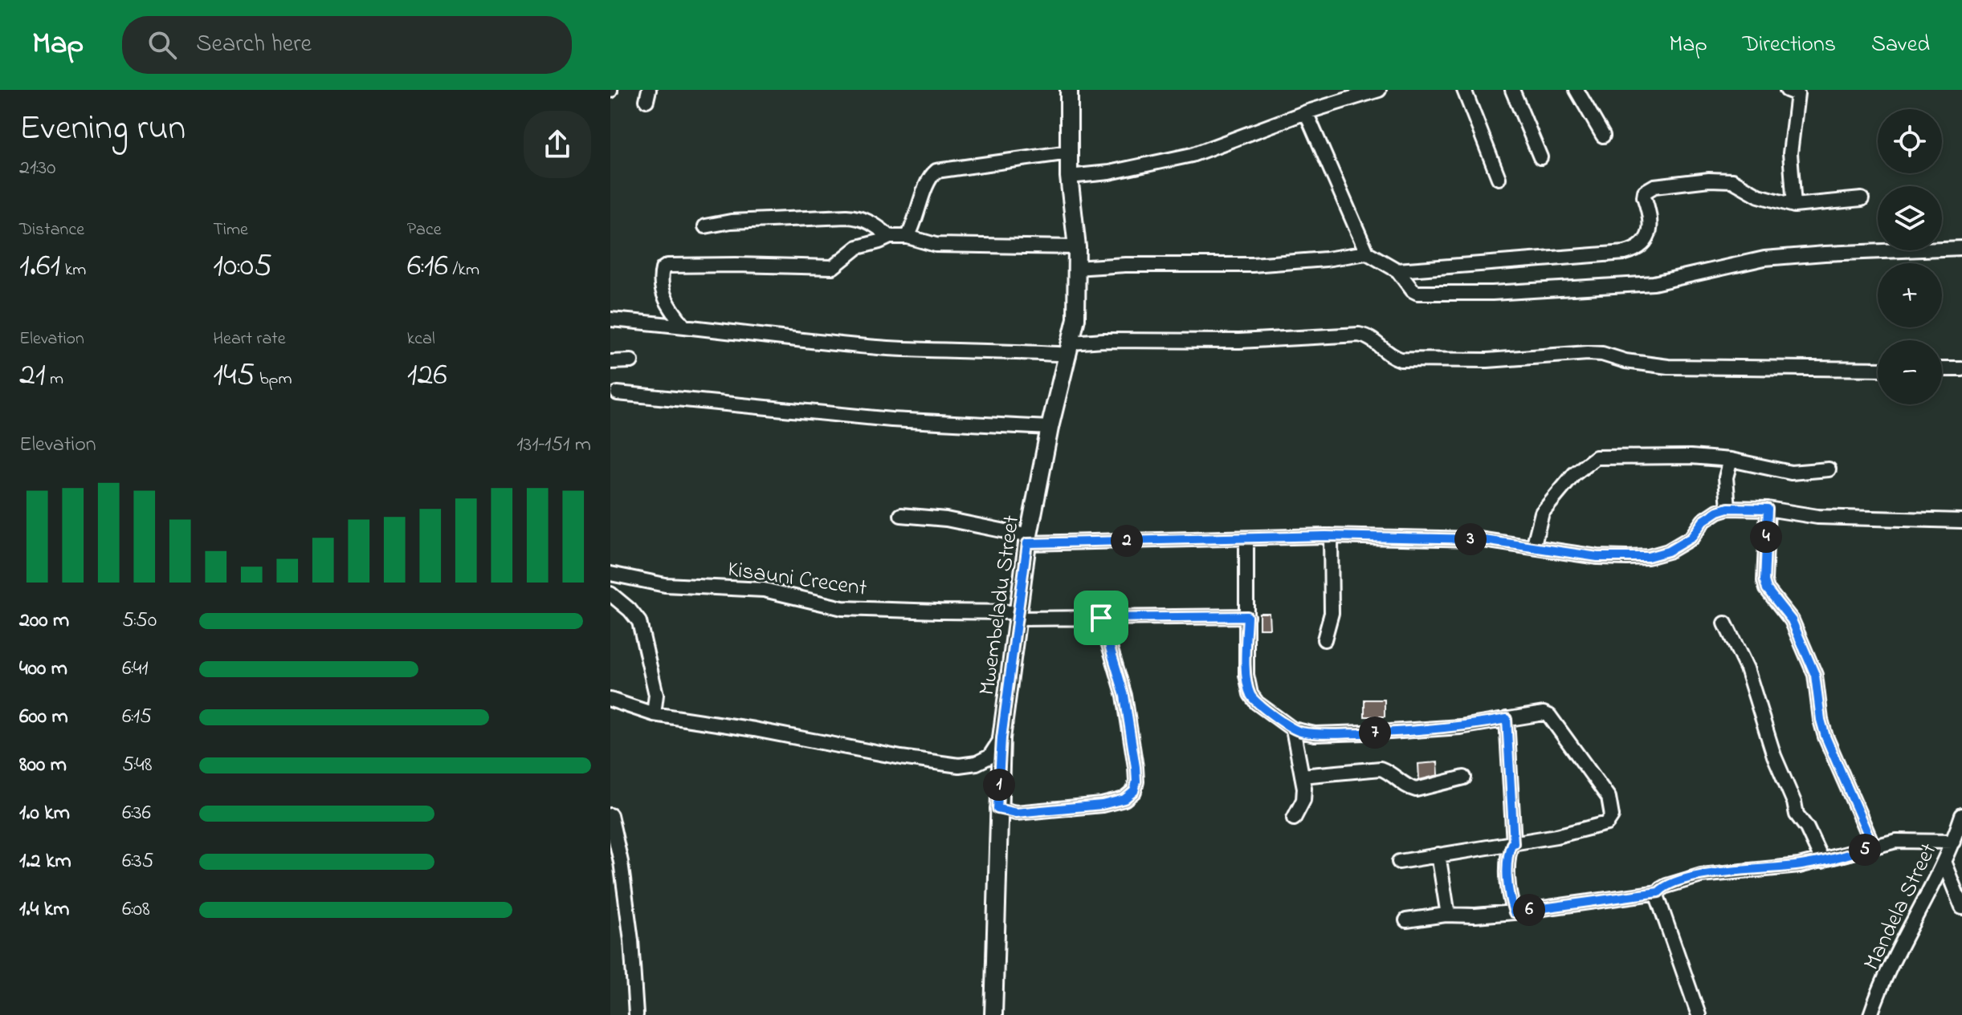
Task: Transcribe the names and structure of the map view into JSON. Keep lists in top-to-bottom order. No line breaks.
{"streets":{"street":["Kisauni Crecent","Mwembeladu Street","Mandela Street"]},"crossings":[["Kisauni Crecent","Mwembeladu Street"]],"page":{"header":"Map","search":"Search here","nav":["Map","Directions","Saved"],"heading":["Evening run","21:30"],"map_buttons":["+","−"],"stats":[["Distance","1.61 km"],["Time","10:05"],["Pace","6:16 /km"],["Elevation","21 m"],["Heart rate","145 bpm"],["kcal","126"]],"chart":["Elevation","131–151 m"],"pins":["4","3","2","7","1","5","6"],"list":[{"name":"200 m","note":"5:50"},{"name":"400 m","note":"6:41"},{"name":"600 m","note":"6:15"},{"name":"800 m","note":"5:48"},{"name":"1.0 km","note":"6:36"},{"name":"1.2 km","note":"6:35"},{"name":"1.4 km","note":"6:08"}]}}
